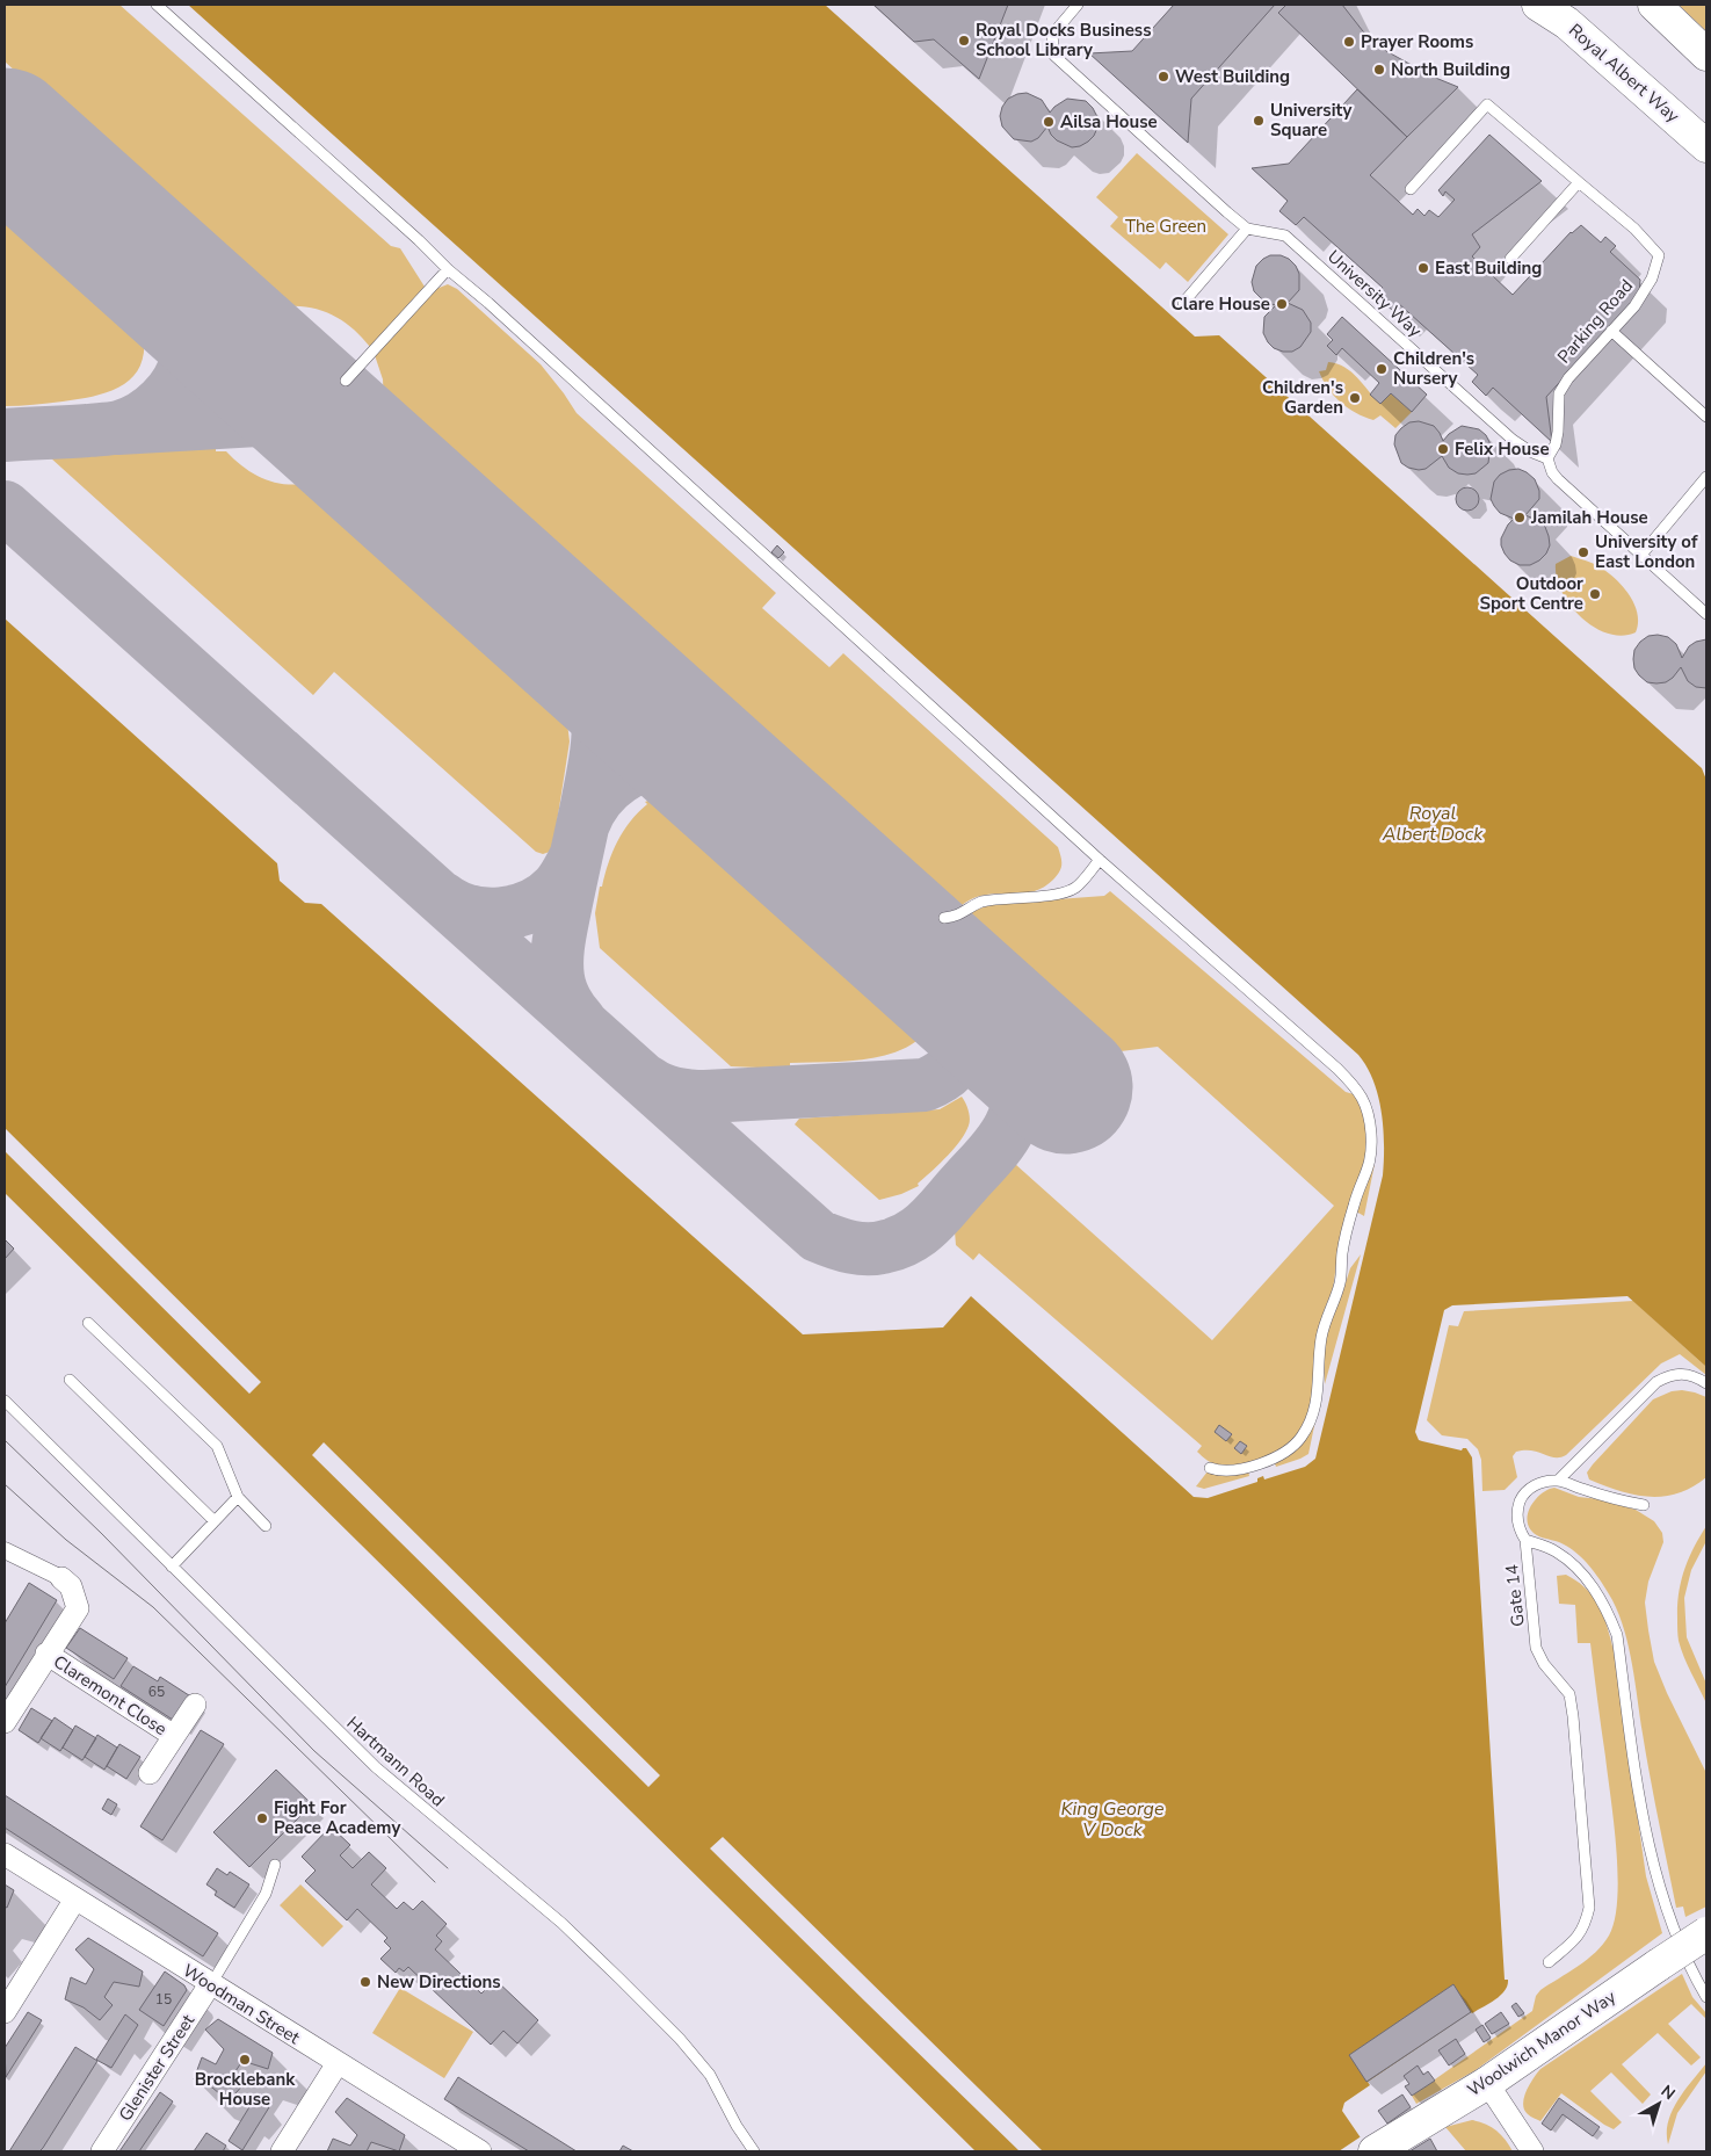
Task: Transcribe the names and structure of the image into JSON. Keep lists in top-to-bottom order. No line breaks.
{"streets":{"main road":["Royal Albert Way","Woolwich Manor Way"],"street":["Claremont Close","Woodman Street","Glenister Street"],"lane":["University Way","Parking Road","Gate 14","Hartmann Road"]},"crossings":[["University Way","Parking Road"],["Woodman Street","Glenister Street"]],"water":["Royal Albert Dock","King George V Dock"],"parks":["The Green"],"places":["Royal Docks Business School Library","Prayer Rooms","North Building","West Building","University Square","Ailsa House","East Building","Clare House","Children's Nursery","Children's Garden","Felix House","Jamilah House","University of East London","Outdoor Sport Centre","Fight For Peace Academy","New Directions","Brocklebank House"],"house_numbers":["65","15"],"north":"top right"}
